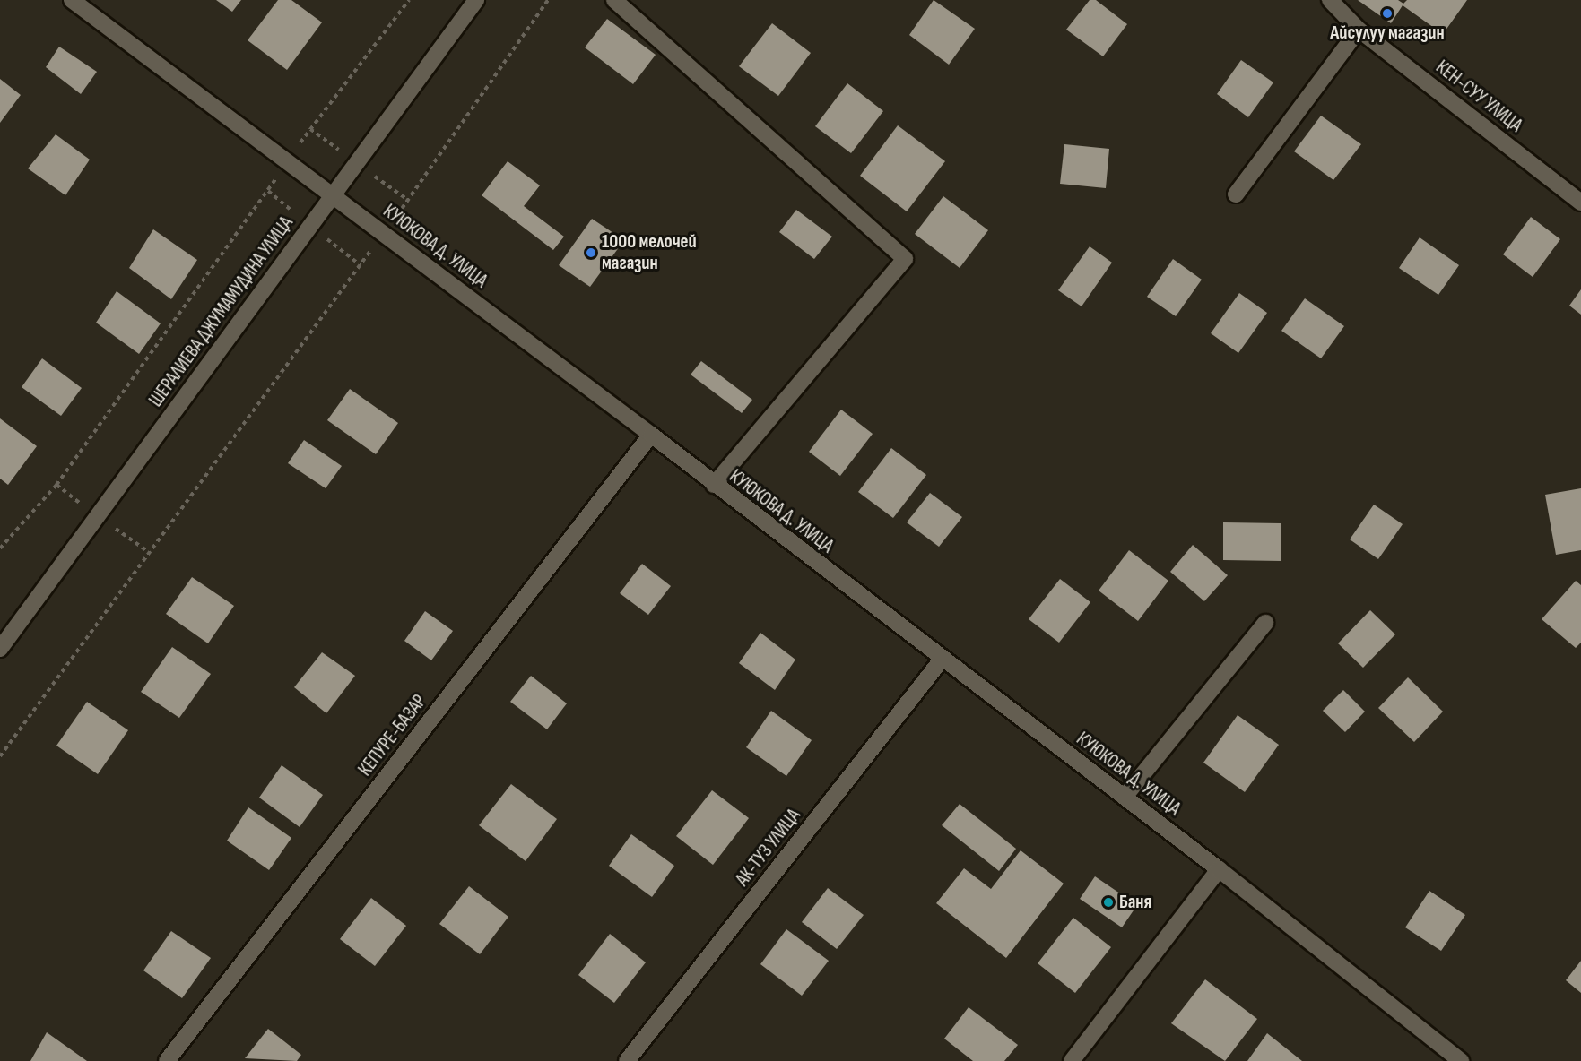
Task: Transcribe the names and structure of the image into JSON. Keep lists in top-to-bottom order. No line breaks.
{"streets":{"street":["КЕН-СУУ УЛИЦА","КУЮКОВА Д. УЛИЦА","ШЕРАЛИЕВА ДЖУМАМУДИНА УЛИЦА","КЕПУРЕ-БАЗАР","АК-ТУЗ УЛИЦА"]},"crossings":[["КУЮКОВА Д. УЛИЦА","ШЕРАЛИЕВА ДЖУМАМУДИНА УЛИЦА"],["КУЮКОВА Д. УЛИЦА","КЕПУРЕ-БАЗАР"],["КУЮКОВА Д. УЛИЦА","АК-ТУЗ УЛИЦА"]],"places":["Айсулуу магазин","1000 мелочей магазин","Баня"]}
